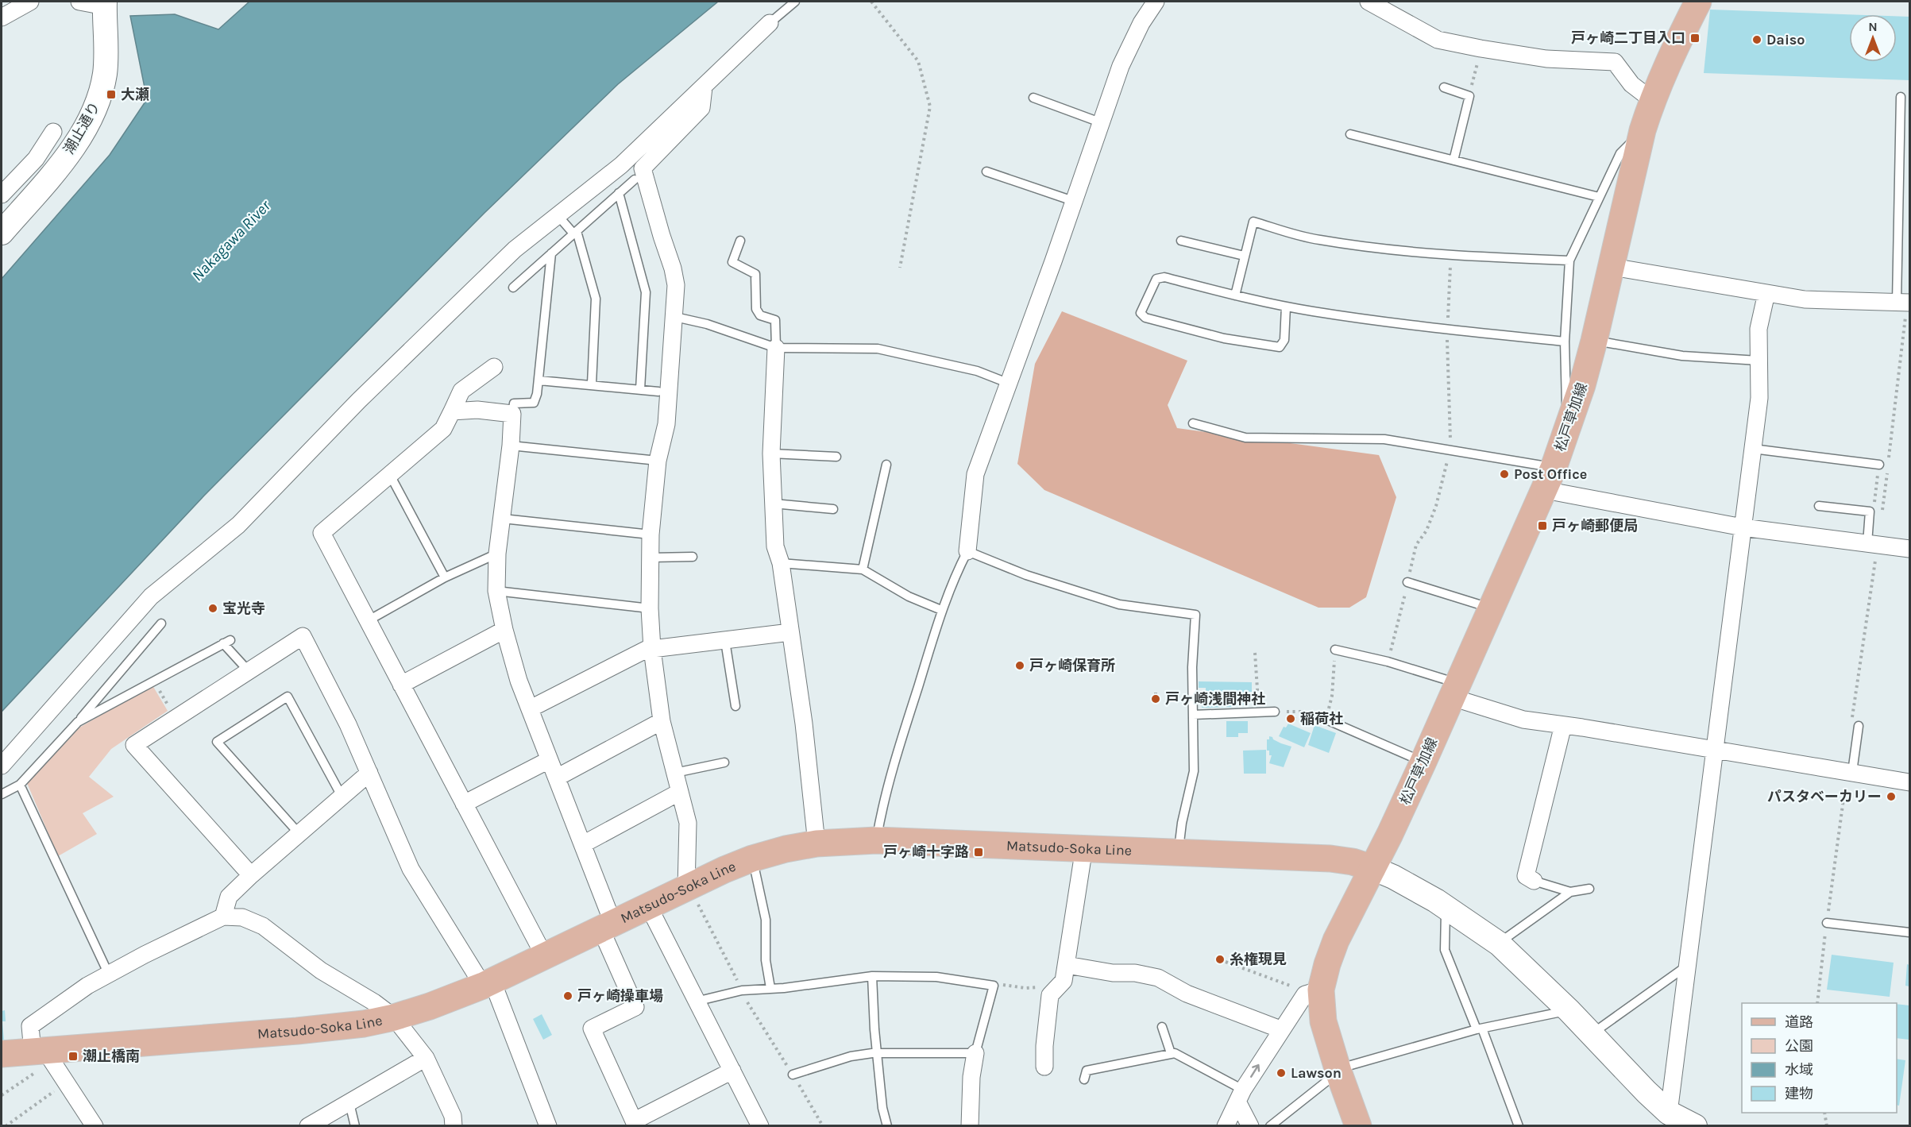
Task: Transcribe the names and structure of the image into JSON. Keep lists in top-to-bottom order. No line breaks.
{"streets":{"main road":["松戸草加線","Matsudo-Soka Line"],"street":["潮止通り"]},"crossings":[["松戸草加線","Matsudo-Soka Line"]],"water":["Nakagawa River"],"places":{"transit":["戸ヶ崎二丁目入口","大瀬","戸ヶ崎郵便局","戸ヶ崎十字路","潮止橋南"],"other":["Daiso","Post Office","宝光寺","戸ヶ崎保育所","戸ヶ崎浅間神社","稲荷社","パスタベーカリー","糸権現見","戸ヶ崎操車場","Lawson"]},"legend":["道路","公園","水域","建物"],"north":"top"}
